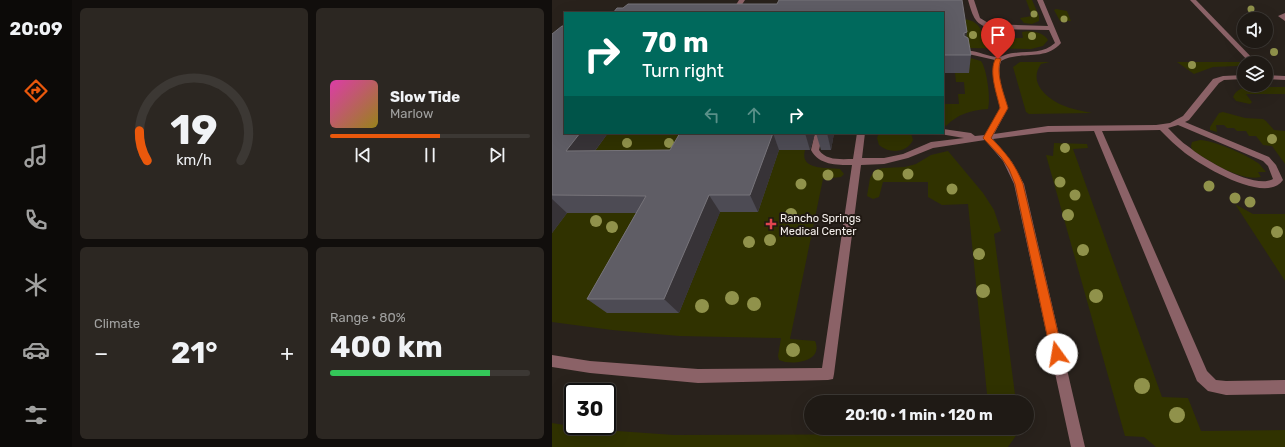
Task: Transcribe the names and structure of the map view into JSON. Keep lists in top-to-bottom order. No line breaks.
{"places":{"health":["Rancho Springs Medical Center"]},"page":{"tabs":"20:09","turn":["70 m","Turn right"],"song":["Slow Tide","Marlow"],"tile":["Climate",["Range · 80%","400 km"]],"heat":["−","21°","+"],"limit":"30","trip":"20:10 · 1 min · 120 m","gauge":["19","km/h"]}}
